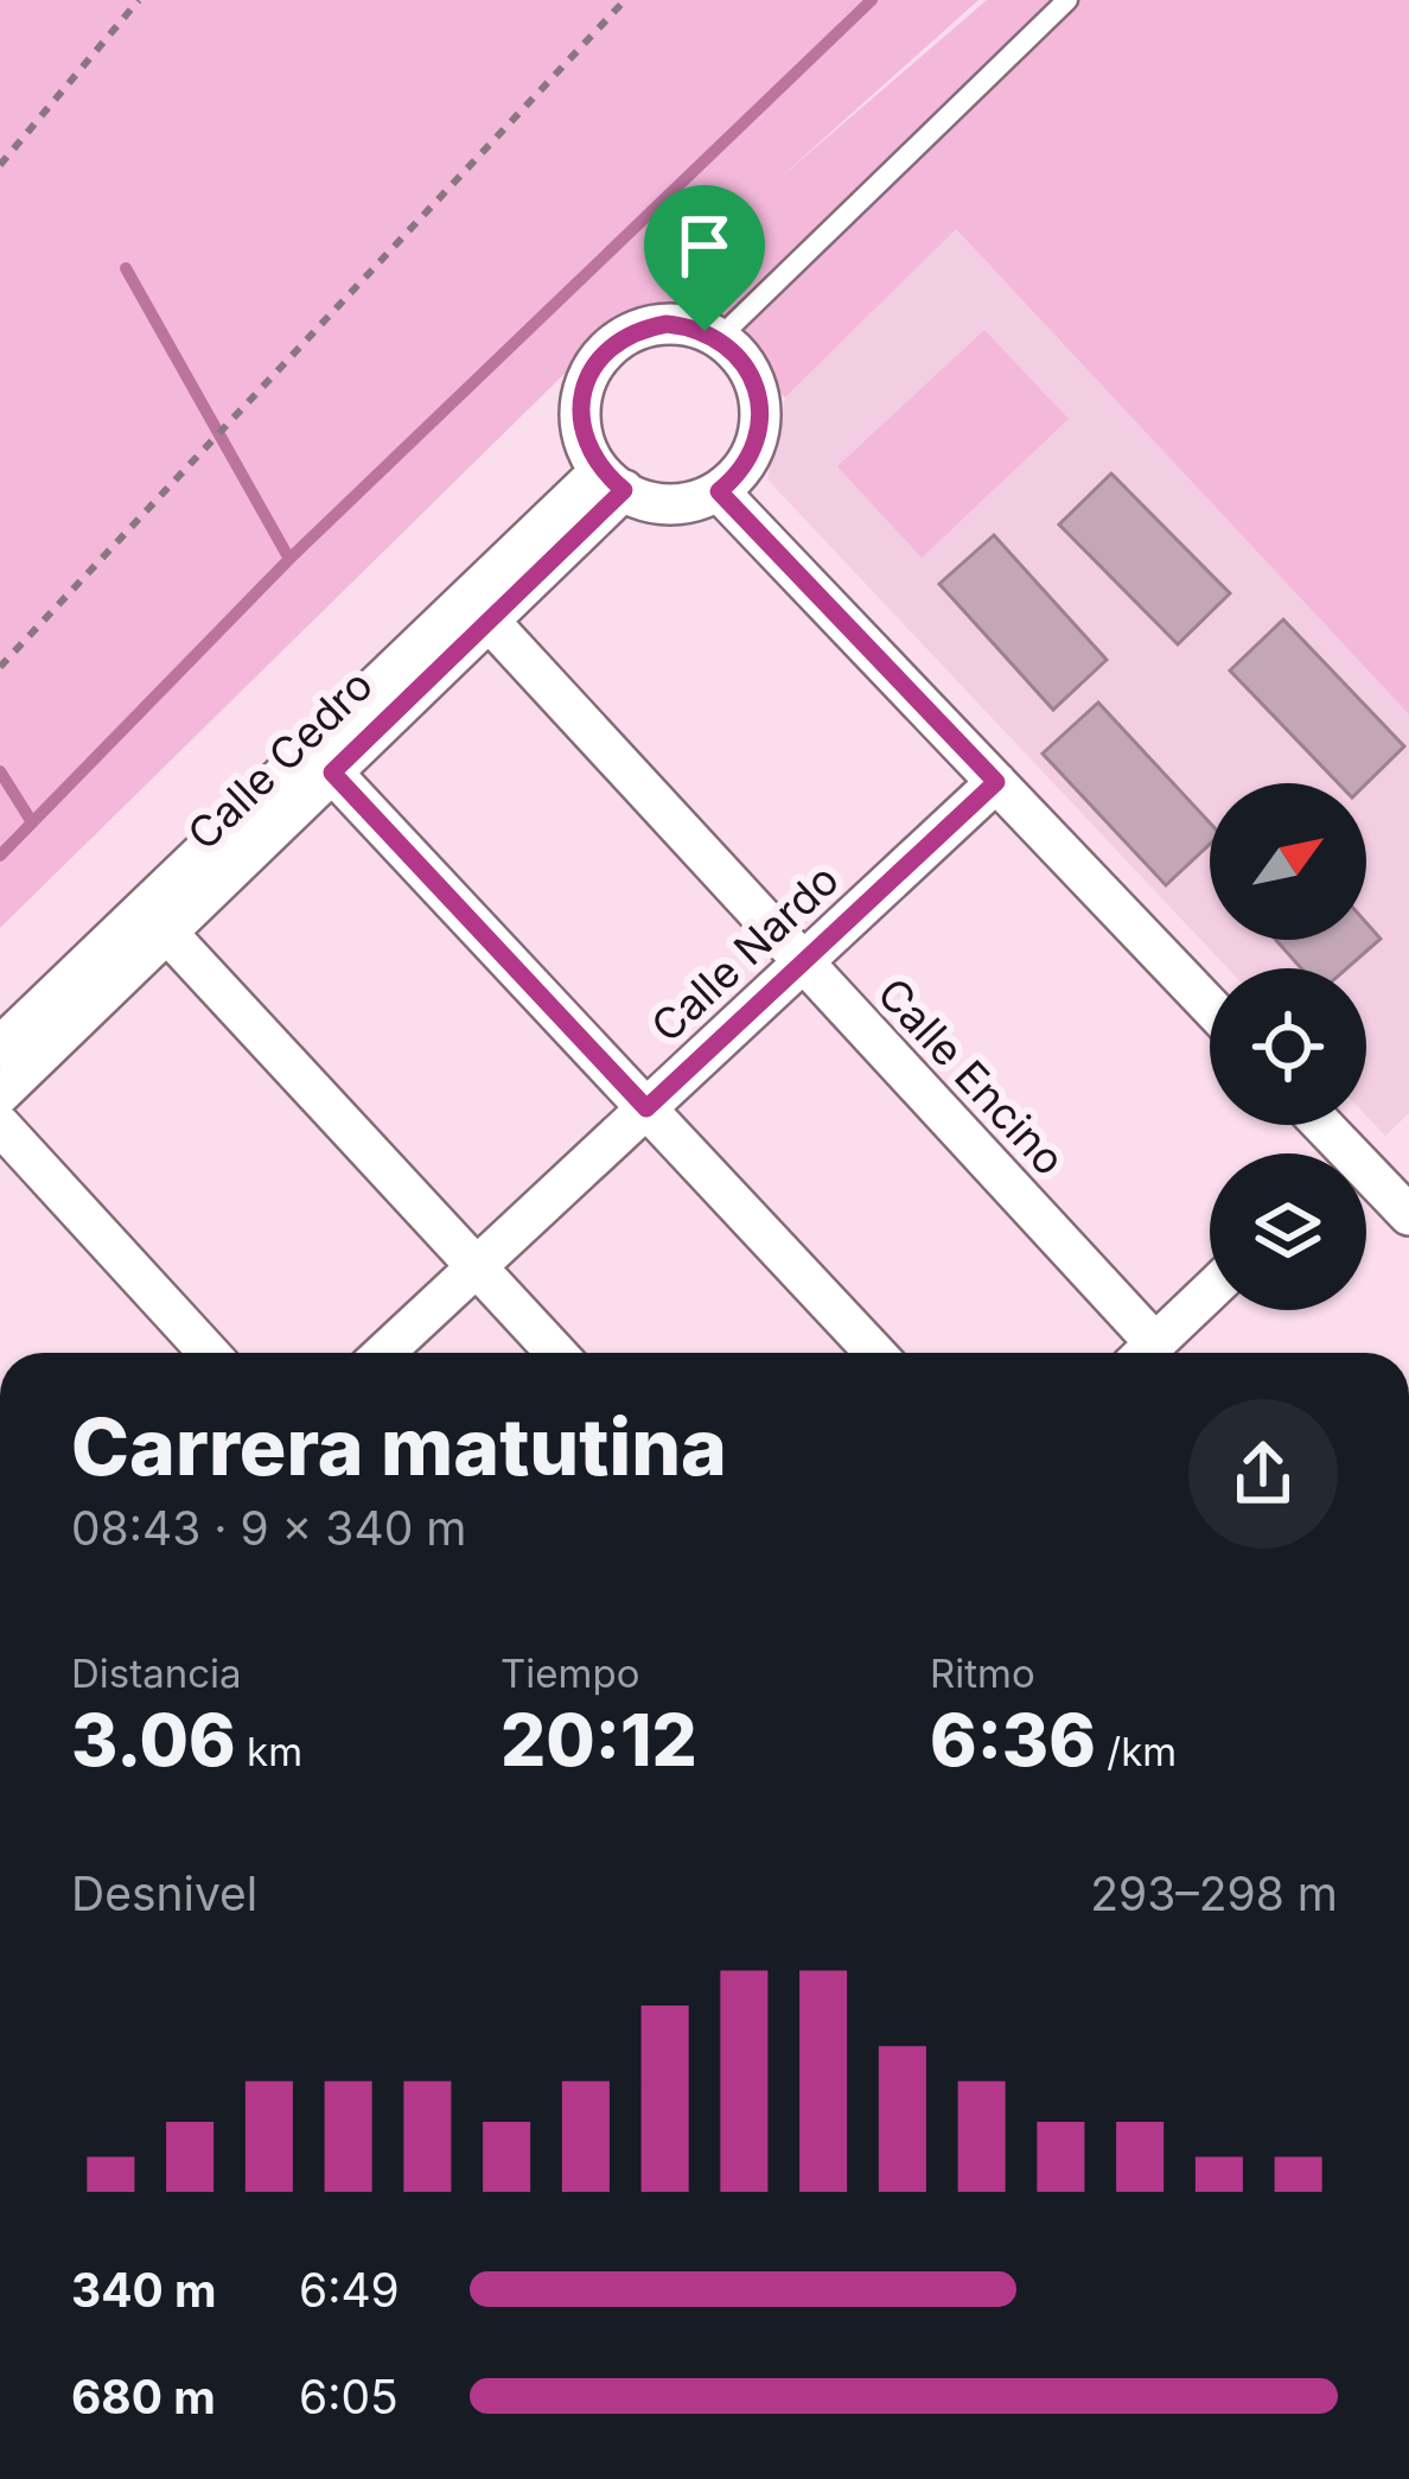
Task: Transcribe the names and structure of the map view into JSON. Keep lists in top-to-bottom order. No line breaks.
{"streets":{"street":["Calle Cedro","Calle Nardo","Calle Encino"]},"crossings":[["Calle Cedro","Calle Encino"],["Calle Nardo","Calle Encino"]],"north":"top right","page":{"heading":["Carrera matutina","08:43 · 9 × 340 m"],"stats":[["Distancia","3.06 km"],["Tiempo","20:12"],["Ritmo","6:36 /km"]],"chart":["Desnivel","293–298 m"],"list":[{"name":"340 m","note":"6:49"},{"name":"680 m","note":"6:05"}]}}
